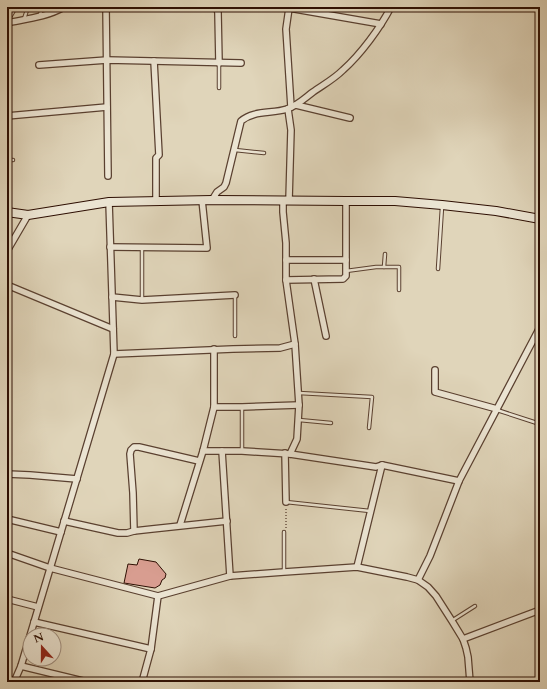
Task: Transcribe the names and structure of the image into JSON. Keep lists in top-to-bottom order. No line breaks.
{"north":"top"}
